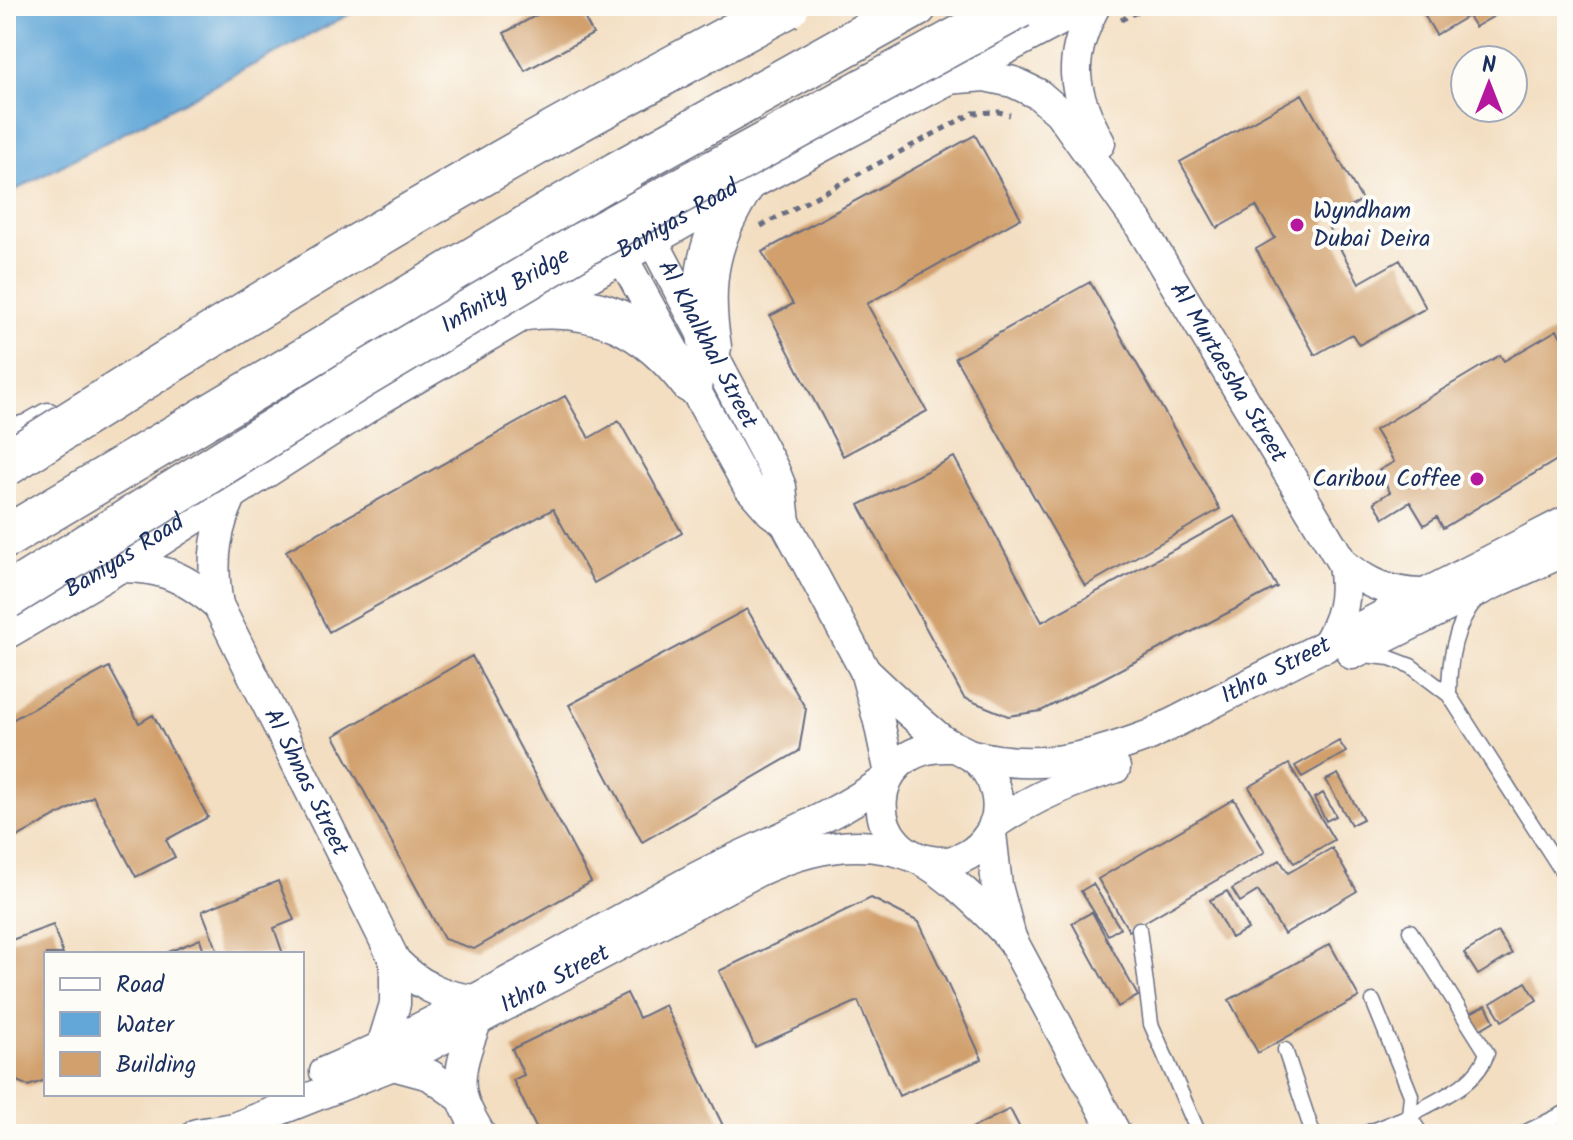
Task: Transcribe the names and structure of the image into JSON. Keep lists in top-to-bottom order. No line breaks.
{"streets":{"highway":["Infinity Bridge"],"main road":["Baniyas Road"],"street":["Al Khalkhal Street","Al Murtaesha Street","Ithra Street","Al Shnas Street"]},"crossings":[["Baniyas Road","Al Khalkhal Street"],["Baniyas Road","Al Murtaesha Street"],["Baniyas Road","Al Shnas Street"],["Al Khalkhal Street","Ithra Street"],["Al Murtaesha Street","Ithra Street"],["Ithra Street","Al Shnas Street"]],"places":["Wyndham Dubai Deira","Caribou Coffee"],"legend":["Road","Water","Building"],"north":"top"}
